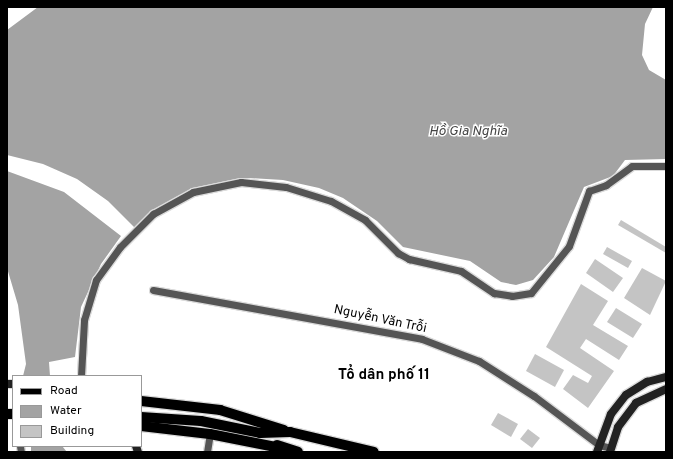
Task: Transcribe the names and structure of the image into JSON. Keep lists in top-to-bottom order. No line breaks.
{"streets":{"street":["Nguyễn Văn Trỗi"]},"districts":["Tổ dân phố 11"],"water":["Hồ Gia Nghĩa"],"legend":["Road","Water","Building"]}
